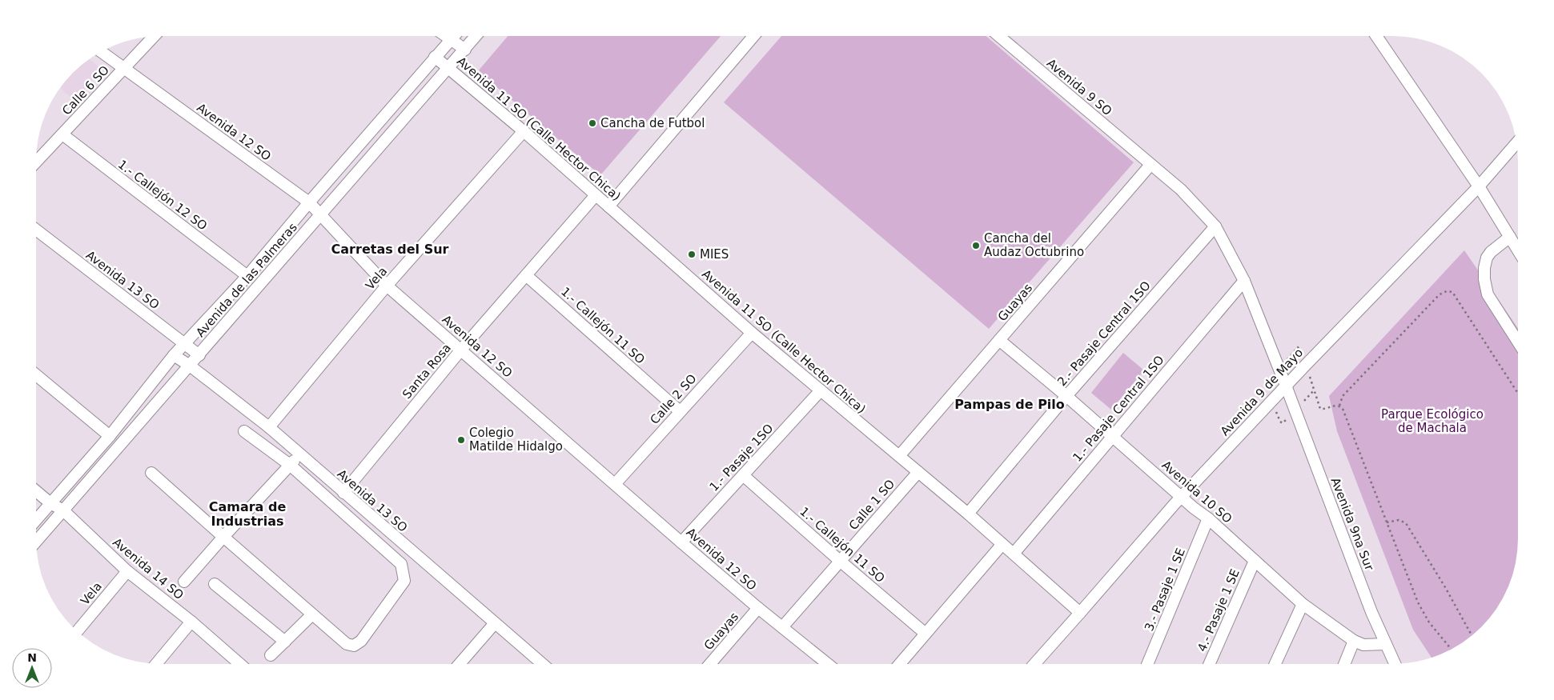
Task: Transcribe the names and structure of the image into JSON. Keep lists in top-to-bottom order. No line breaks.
{"streets":{"street":["Avenida 9 SO","Calle 6 SO","Avenida 11 SO (Calle Hector Chica)","Avenida 12 SO","1.- Callejón 12 SO","Vela","Avenida 13 SO","Avenida de las Palmeras","Guayas","1.- Callejón 11 SO","2.- Pasaje Central 1SO","Santa Rosa","Avenida 9 de Mayo","Calle 2 SO","1.- Pasaje Central 1SO","1.- Pasaje 1SO","Avenida 10 SO","Calle 1 SO","Avenida 9na Sur","Avenida 14 SO","3.- Pasaje 1 SE","4.- Pasaje 1 SE"]},"crossings":[["Avenida 9 SO","Guayas"],["Avenida 9 SO","2.- Pasaje Central 1SO"],["Avenida 9 SO","1.- Pasaje Central 1SO"],["Avenida 9 SO","Avenida 9na Sur"],["Calle 6 SO","Avenida 12 SO"],["Calle 6 SO","1.- Callejón 12 SO"],["Avenida 11 SO (Calle Hector Chica)","Vela"],["Avenida 11 SO (Calle Hector Chica)","Avenida de las Palmeras"],["Avenida 11 SO (Calle Hector Chica)","Guayas"],["Avenida 11 SO (Calle Hector Chica)","2.- Pasaje Central 1SO"],["Avenida 11 SO (Calle Hector Chica)","Santa Rosa"],["Avenida 11 SO (Calle Hector Chica)","Avenida 9 de Mayo"],["Avenida 11 SO (Calle Hector Chica)","Calle 2 SO"],["Avenida 11 SO (Calle Hector Chica)","1.- Pasaje Central 1SO"],["Avenida 11 SO (Calle Hector Chica)","1.- Pasaje 1SO"],["Avenida 11 SO (Calle Hector Chica)","Calle 1 SO"],["Avenida 12 SO","Vela"],["Avenida 12 SO","Avenida de las Palmeras"],["Avenida 12 SO","Guayas"],["Avenida 12 SO","Santa Rosa"],["Avenida 12 SO","Calle 2 SO"],["Avenida 12 SO","1.- Pasaje 1SO"],["Avenida 12 SO","Calle 1 SO"],["1.- Callejón 12 SO","Avenida de las Palmeras"],["Vela","Avenida 13 SO"],["Vela","Avenida 14 SO"],["Avenida 13 SO","Avenida de las Palmeras"],["Avenida 13 SO","Santa Rosa"],["Avenida de las Palmeras","Avenida 14 SO"],["Guayas","Avenida 10 SO"],["1.- Callejón 11 SO","Santa Rosa"],["1.- Callejón 11 SO","Calle 2 SO"],["1.- Callejón 11 SO","1.- Pasaje 1SO"],["1.- Callejón 11 SO","Calle 1 SO"],["2.- Pasaje Central 1SO","Avenida 10 SO"],["Avenida 9 de Mayo","Avenida 10 SO"],["Avenida 9 de Mayo","Avenida 9na Sur"],["1.- Pasaje Central 1SO","Avenida 10 SO"],["1.- Pasaje Central 1SO","Avenida 9na Sur"],["Avenida 10 SO","Avenida 9na Sur"],["Avenida 10 SO","3.- Pasaje 1 SE"],["Avenida 10 SO","4.- Pasaje 1 SE"]],"districts":["Carretas del Sur","Pampas de Pilo","Camara de Industrias"],"parks":["Parque Ecológico de Machala"],"places":["Cancha de Futbol","Cancha del Audaz Octubrino","MIES","Colegio Matilde Hidalgo"],"north":"top"}
